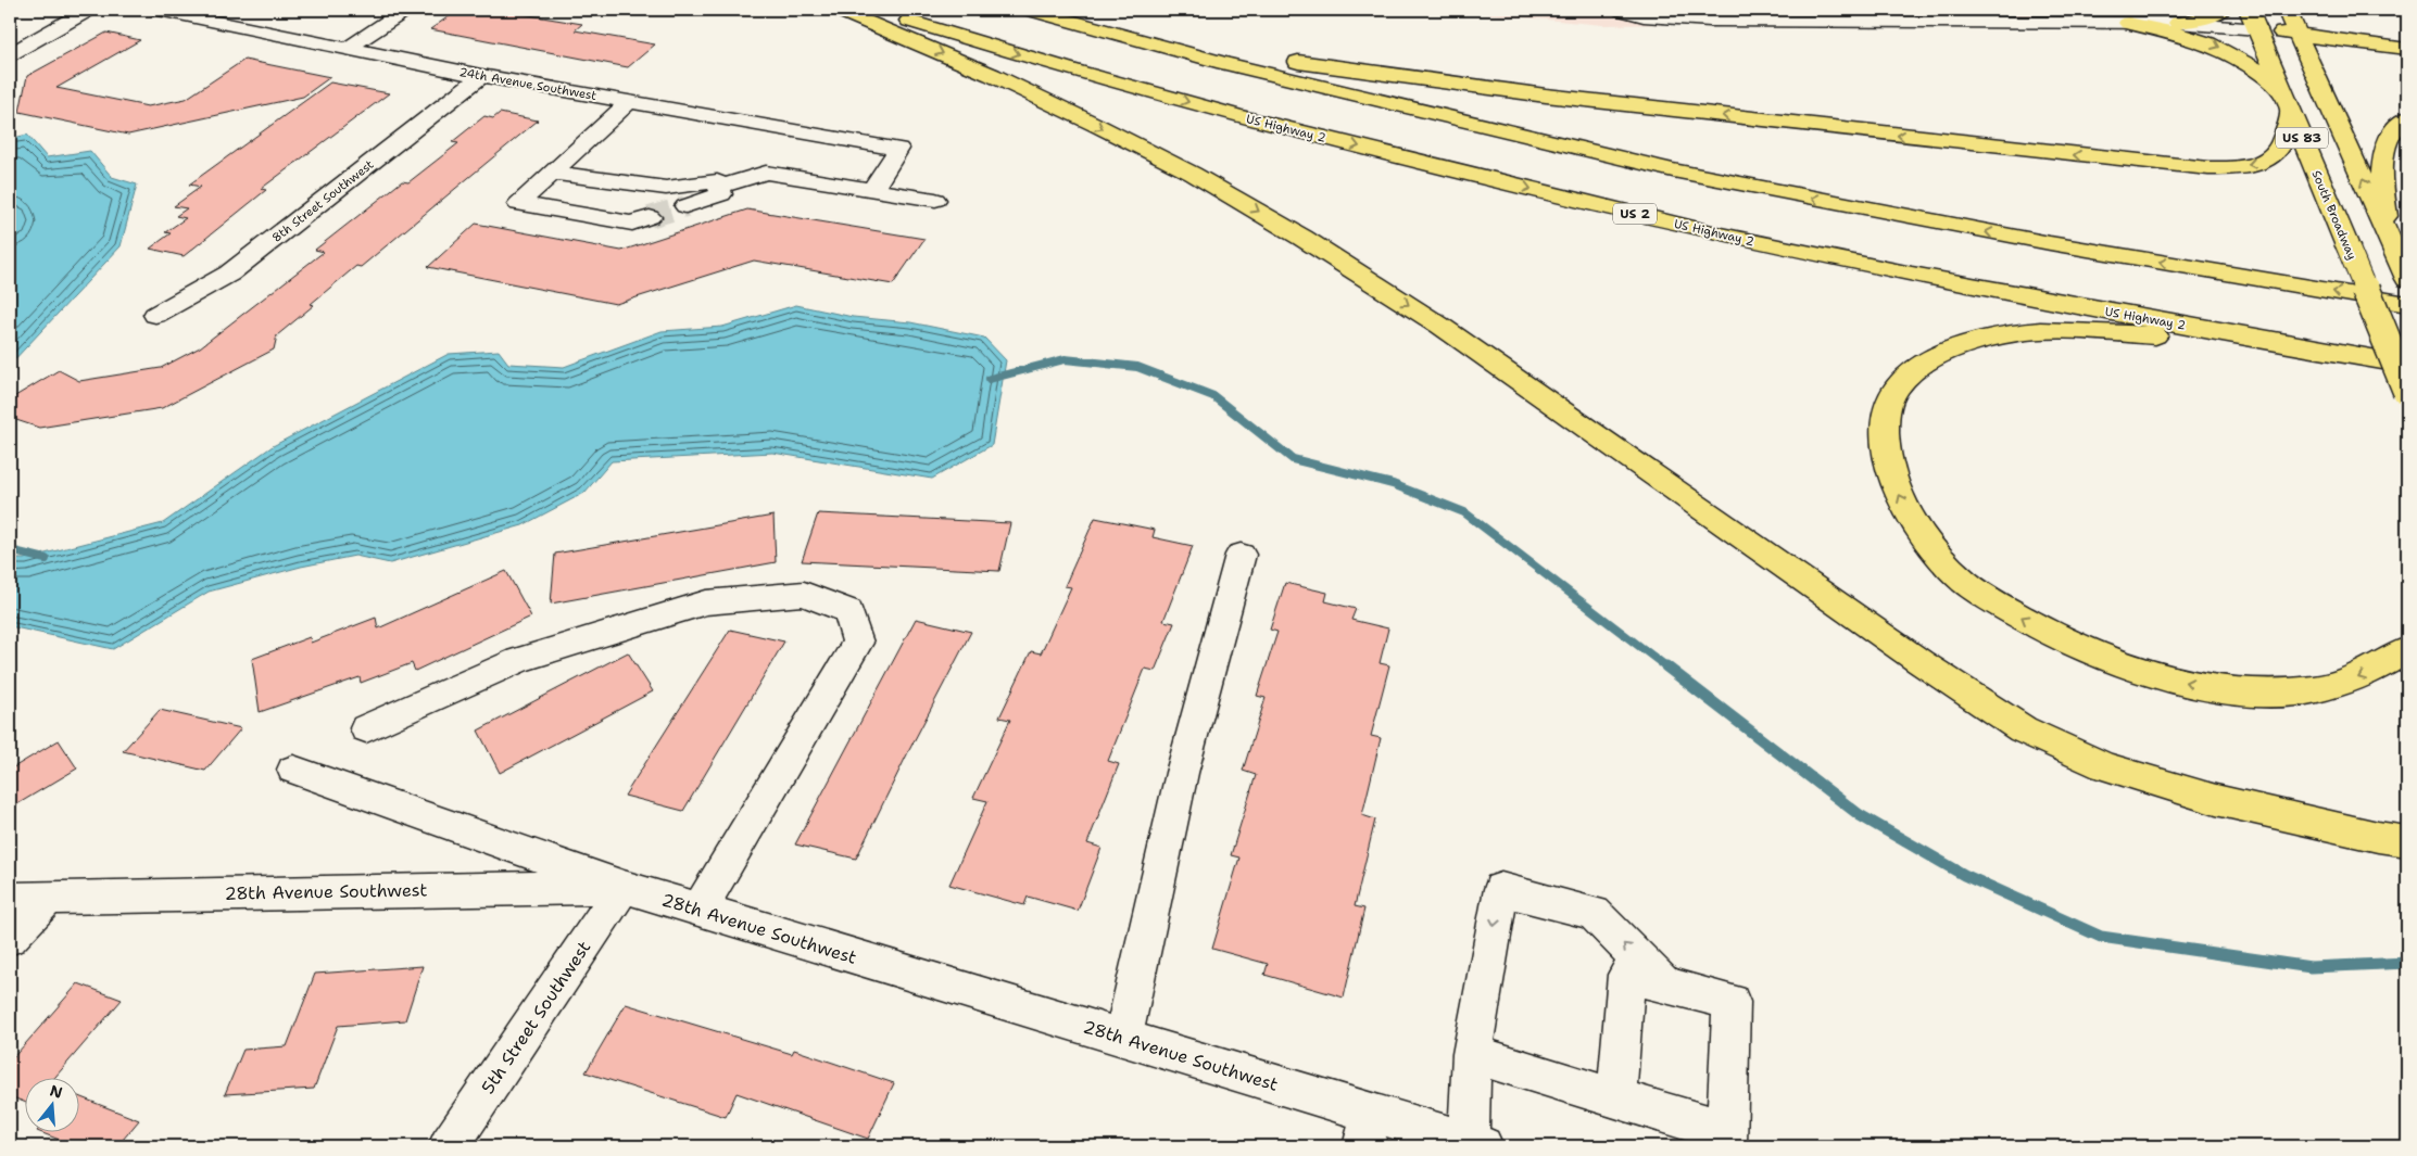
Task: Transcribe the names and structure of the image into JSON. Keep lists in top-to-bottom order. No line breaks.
{"streets":{"highway":["US Highway 2","US 83","US 2","South Broadway"],"street":["24th Avenue Southwest","8th Street Southwest","28th Avenue Southwest","5th Street Southwest"]},"crossings":[["24th Avenue Southwest","8th Street Southwest"],["28th Avenue Southwest","5th Street Southwest"]],"north":"top"}
